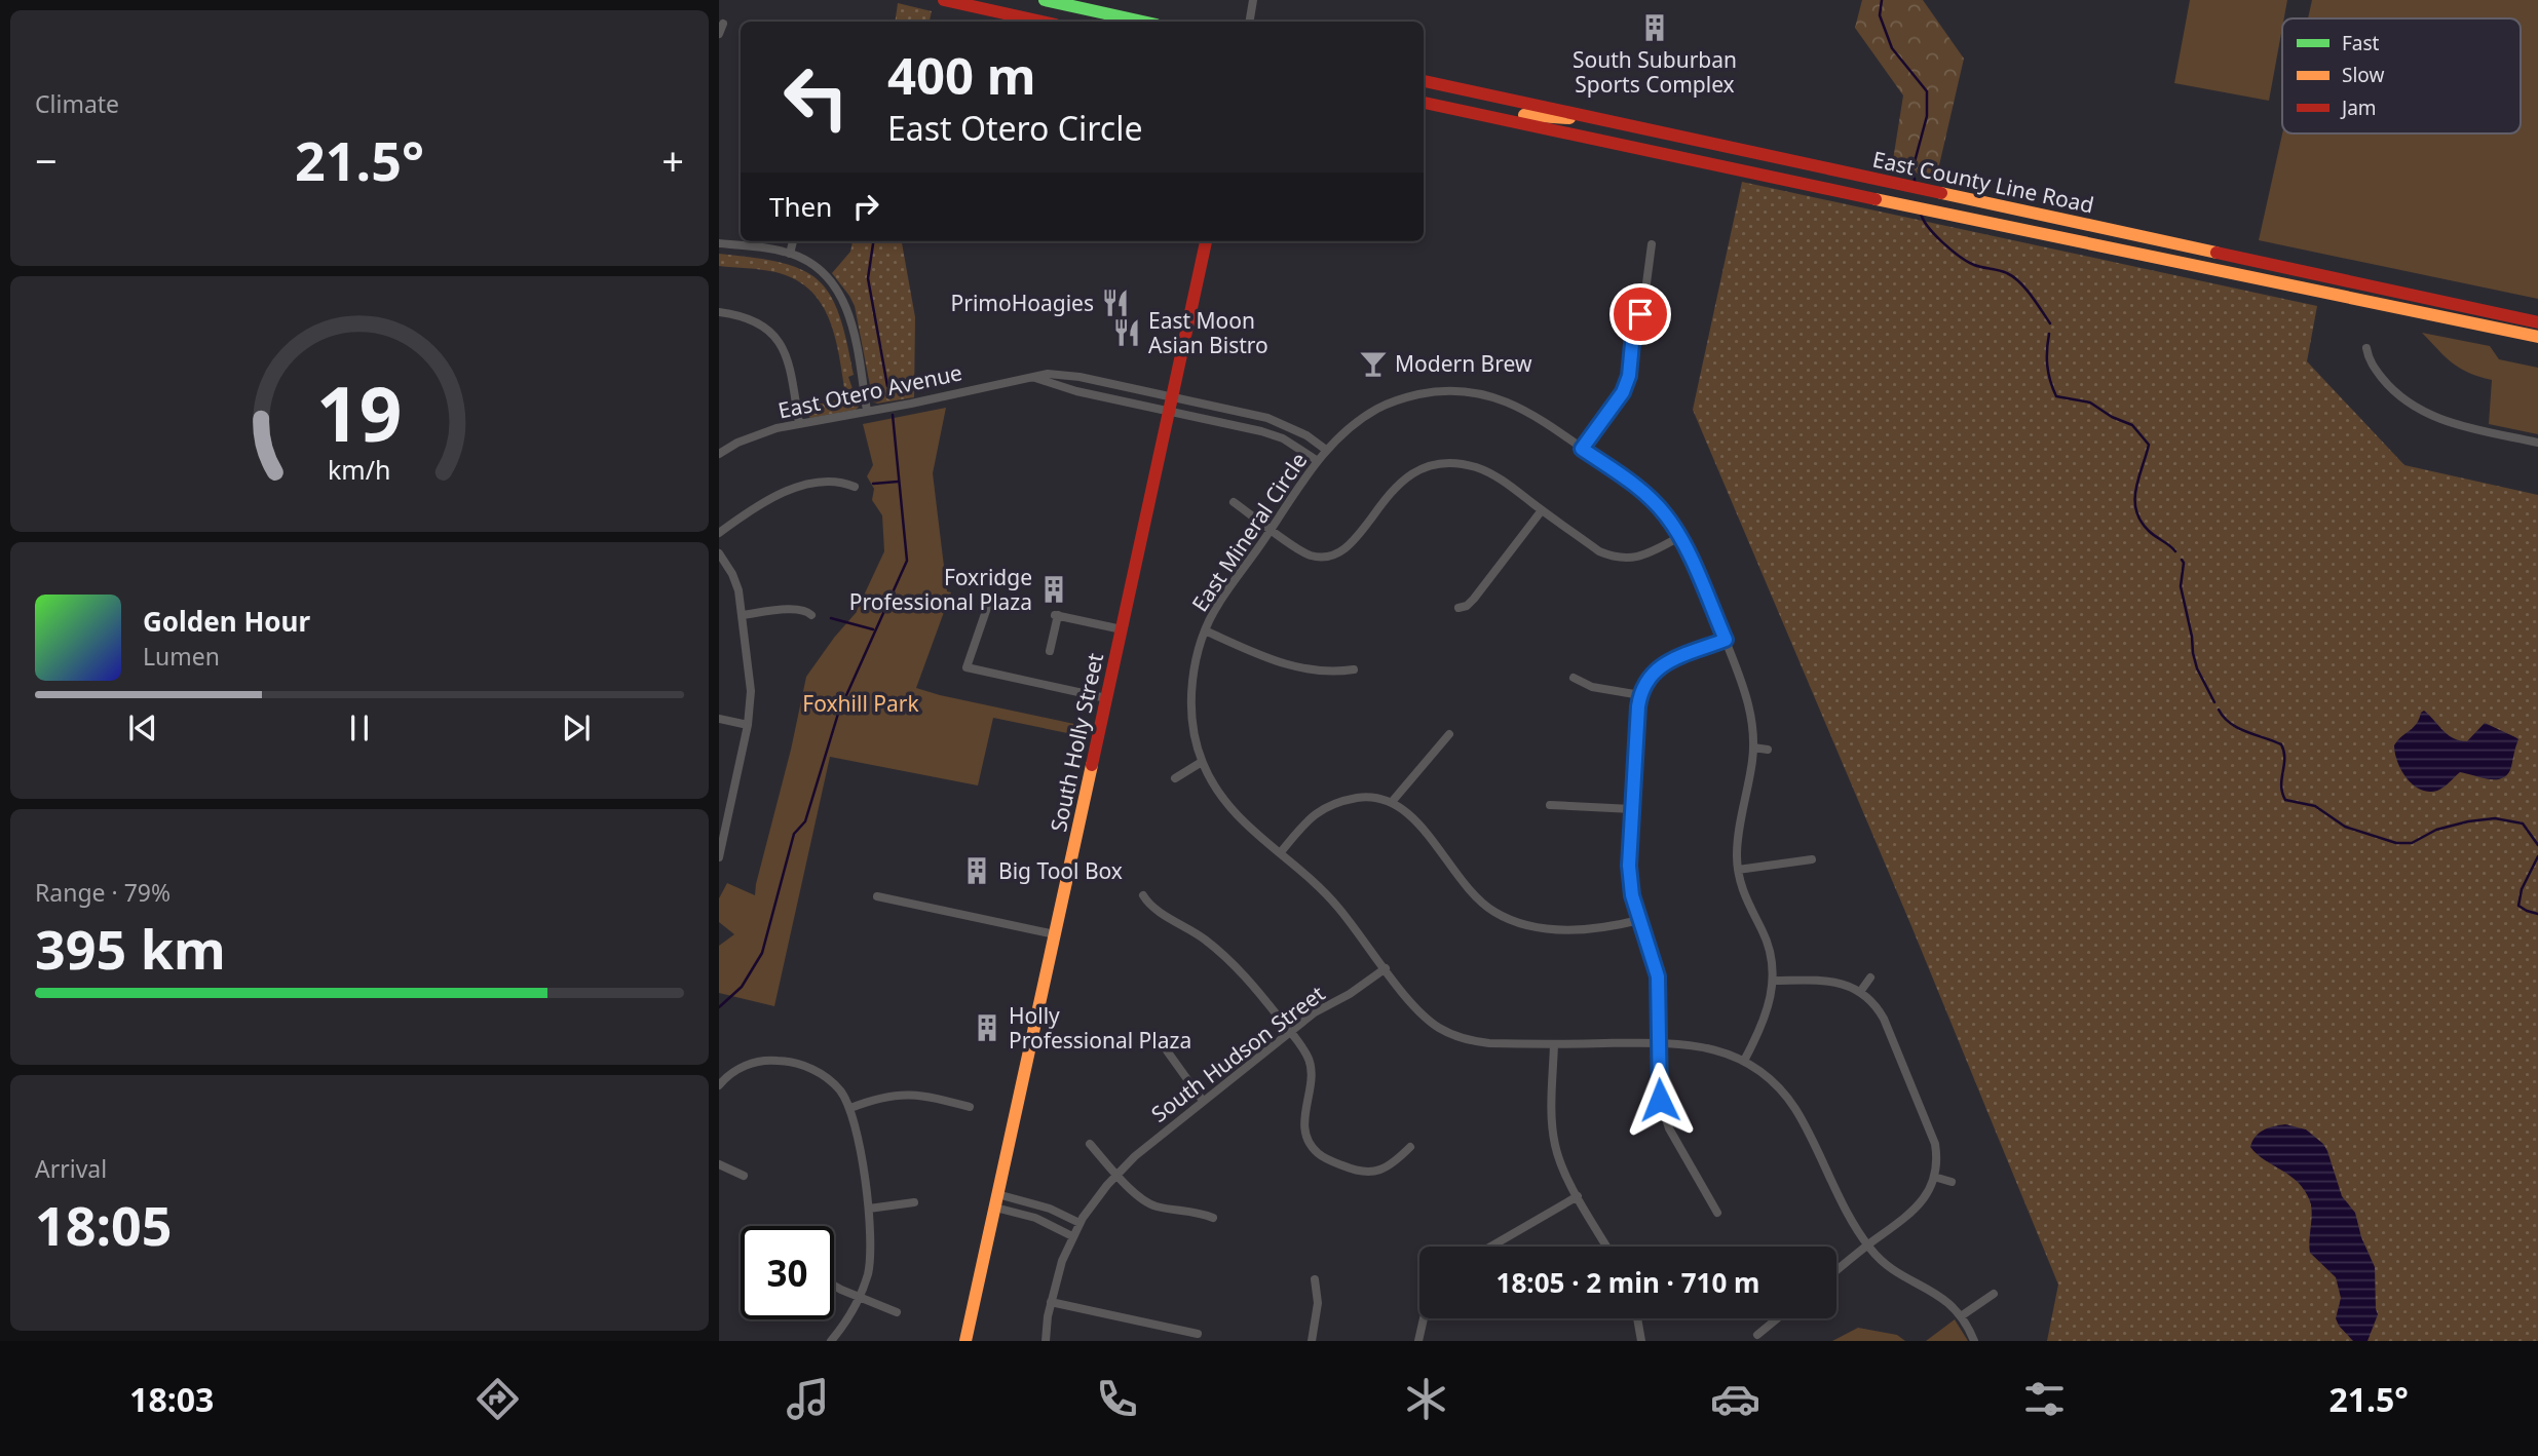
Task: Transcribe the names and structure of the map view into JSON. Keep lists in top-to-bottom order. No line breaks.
{"streets":{"main road":["East County Line Road","South Holly Street"],"street":["East Otero Avenue","East Mineral Circle","South Hudson Street"]},"crossings":[["East Otero Avenue","East Mineral Circle"],["East Otero Avenue","South Holly Street"],["East Mineral Circle","South Hudson Street"]],"parks":["Foxhill Park"],"places":{"building":["South Suburban Sports Complex","Foxridge Professional Plaza","Big Tool Box","Holly Professional Plaza"],"restaurant":["PrimoHoagies","East Moon Asian Bistro"],"bar":["Modern Brew"]},"legend":["Fast","Slow","Jam"],"page":{"tile":["Climate",["Range · 79%","395 km"],["Arrival","18:05"]],"turn":["400 m","East Otero Circle"],"heat":["−","21.5°","+"],"then":"Then","song":["Golden Hour","Lumen"],"limit":"30","trip":"18:05 · 2 min · 710 m","tabs":["18:03","21.5°"],"gauge":["19","km/h"]}}
